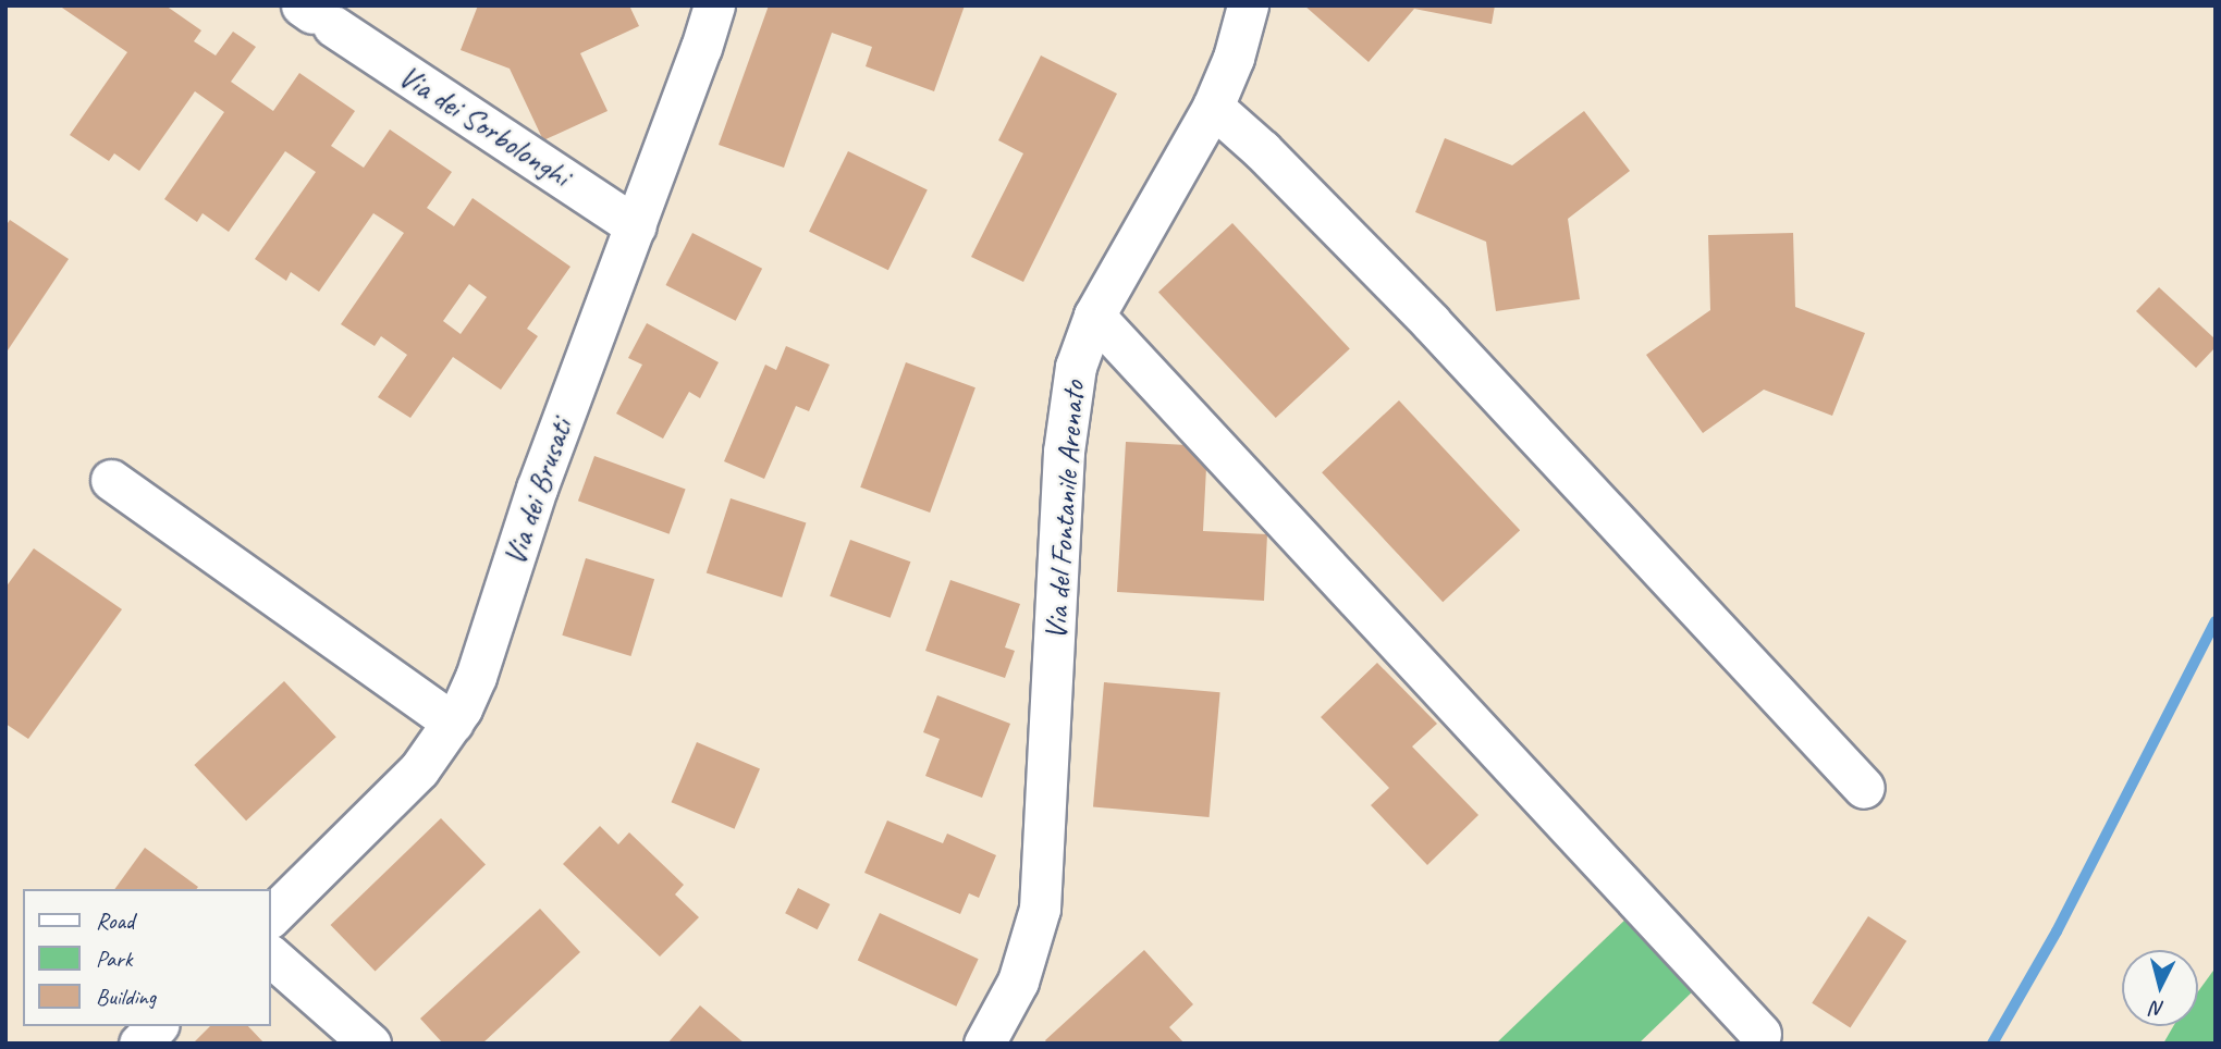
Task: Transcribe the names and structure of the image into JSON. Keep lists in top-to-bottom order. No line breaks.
{"streets":{"street":["Via dei Sorbolonghi","Via dei Brusati","Via del Fontanile Arenato"]},"crossings":[["Via dei Sorbolonghi","Via dei Brusati"]],"legend":["Road","Park","Building"],"north":"bottom"}
